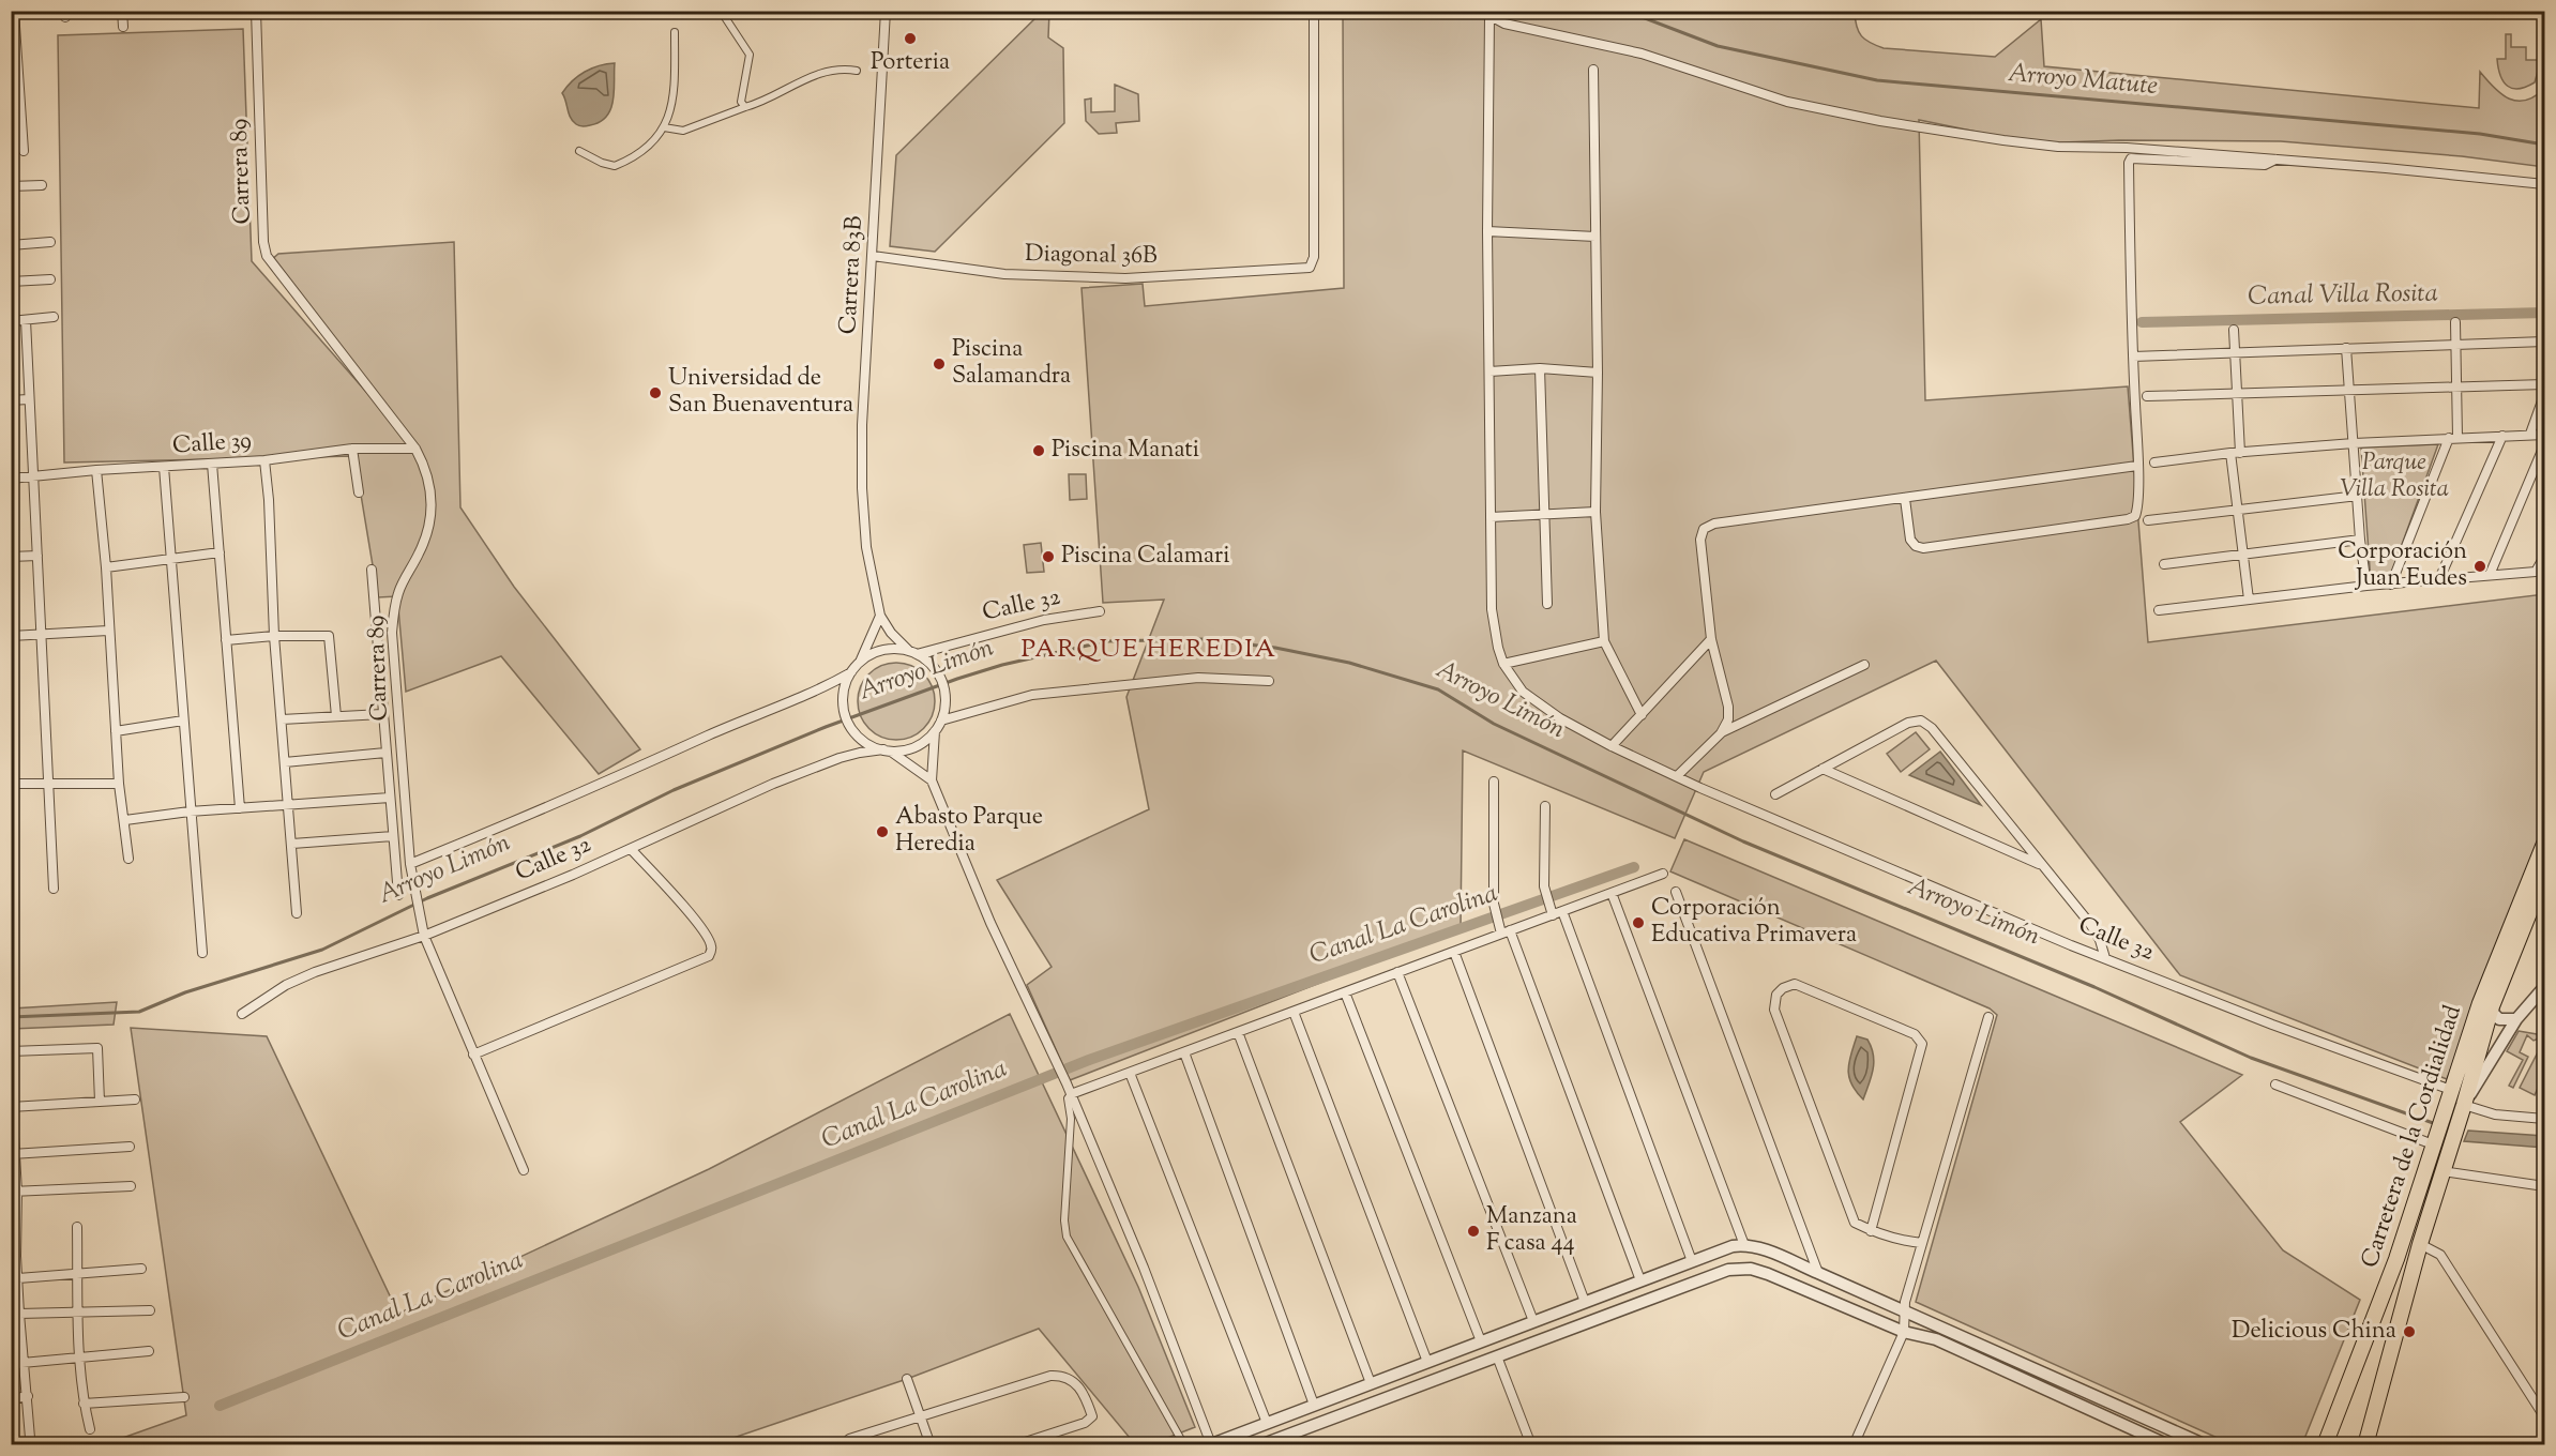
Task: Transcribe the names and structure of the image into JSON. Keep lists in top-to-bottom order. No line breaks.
{"streets":{"highway":["Carretera de la Cordialidad"],"street":["Carrera 89","Diagonal 36B","Carrera 83B","Calle 39","Calle 32"]},"crossings":[["Carrera 89","Calle 39"],["Carrera 89","Calle 32"],["Diagonal 36B","Carrera 83B"],["Carrera 83B","Calle 32"],["Calle 32","Carretera de la Cordialidad"]],"districts":["PARQUE HEREDIA"],"water":["Arroyo Matute","Canal Villa Rosita","Arroyo Limón","Canal La Carolina"],"parks":["Parque Villa Rosita"],"places":["Porteria","Piscina Salamandra","Universidad de San Buenaventura","Piscina Manati","Piscina Calamari","Corporación Juan Eudes","Abasto Parque Heredia","Corporación Educativa Primavera","Manzana F casa 44","Delicious China"]}
